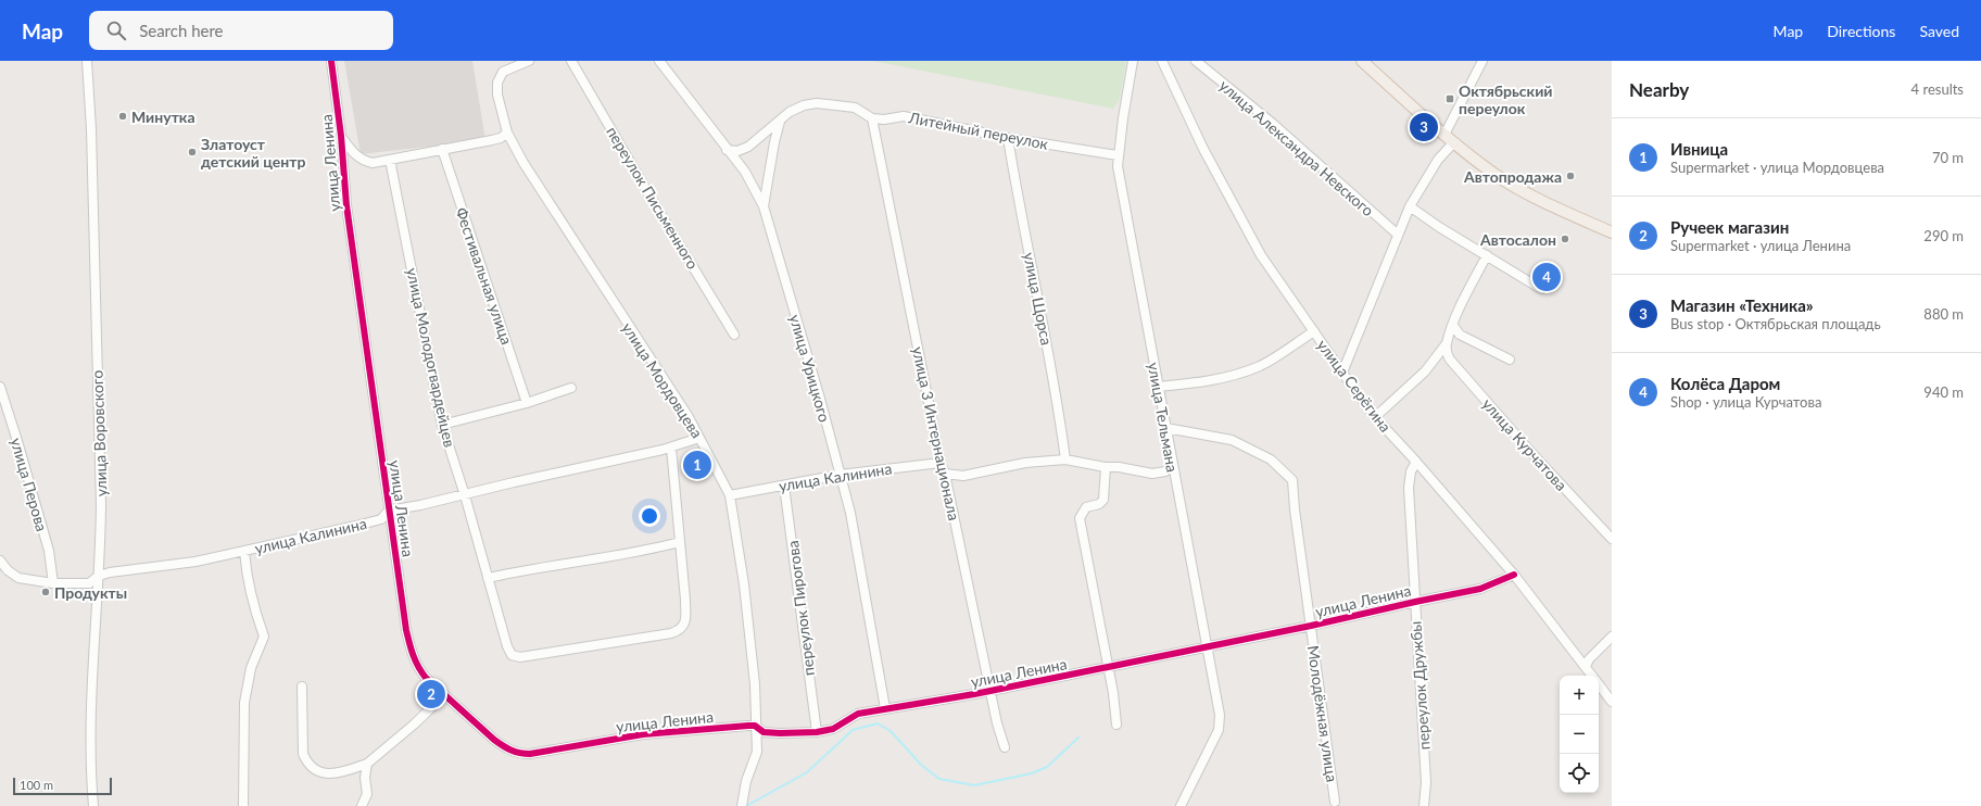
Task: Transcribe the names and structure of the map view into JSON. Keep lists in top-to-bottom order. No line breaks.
{"streets":{"street":["Литейный переулок","улица Александра Невского","улица Ленина","переулок Письменного","Фестивальная улица","улица Щорса","улица Молодогвардейцев","улица Урицкого","улица Мордовцева","улица Серёгина","улица Тельмана","улица Воровского","улица 3 Интернационала","улица Курчатова","улица Калинина","улица Перова","переулок Пирогова","переулок Дружбы","Молодёжная улица"]},"crossings":[["Литейный переулок","улица Щорса"],["Литейный переулок","улица Урицкого"],["Литейный переулок","улица Тельмана"],["Литейный переулок","улица 3 Интернационала"],["улица Ленина","улица Урицкого"],["улица Ленина","улица Мордовцева"],["улица Ленина","улица Серёгина"],["улица Ленина","улица Тельмана"],["улица Ленина","улица 3 Интернационала"],["улица Ленина","улица Калинина"],["улица Ленина","переулок Пирогова"],["улица Ленина","переулок Дружбы"],["улица Ленина","Молодёжная улица"],["улица Молодогвардейцев","улица Калинина"],["улица Урицкого","улица Калинина"],["улица Мордовцева","улица Калинина"],["улица Серёгина","переулок Дружбы"],["улица Тельмана","Молодёжная улица"],["улица Воровского","улица Калинина"],["улица 3 Интернационала","улица Калинина"],["улица Калинина","улица Перова"],["улица Калинина","переулок Пирогова"]],"places":{"transit":["Октябрьский переулок"],"other":["Минутка","Златоуст детский центр","Автопродажа","Автосалон","Продукты"]},"scale_bar":"100 m","page":{"header":"Map","search":"Search here","nav":["Map","Directions","Saved"],"heading":["Nearby","4 results"],"pins":["3","4","1","2"],"list":[{"mark":"1","name":"Ивница","note":"Supermarket · улица Мордовцева","value":"70 m"},{"mark":"2","name":"Ручеек магазин","note":"Supermarket · улица Ленина","value":"290 m"},{"mark":"3","name":"Магазин «Техника»","note":"Bus stop · Октябрьская площадь","value":"880 m"},{"mark":"4","name":"Колёса Даром","note":"Shop · улица Курчатова","value":"940 m"}],"map_buttons":["+","−"],"scale":"100 m"}}
